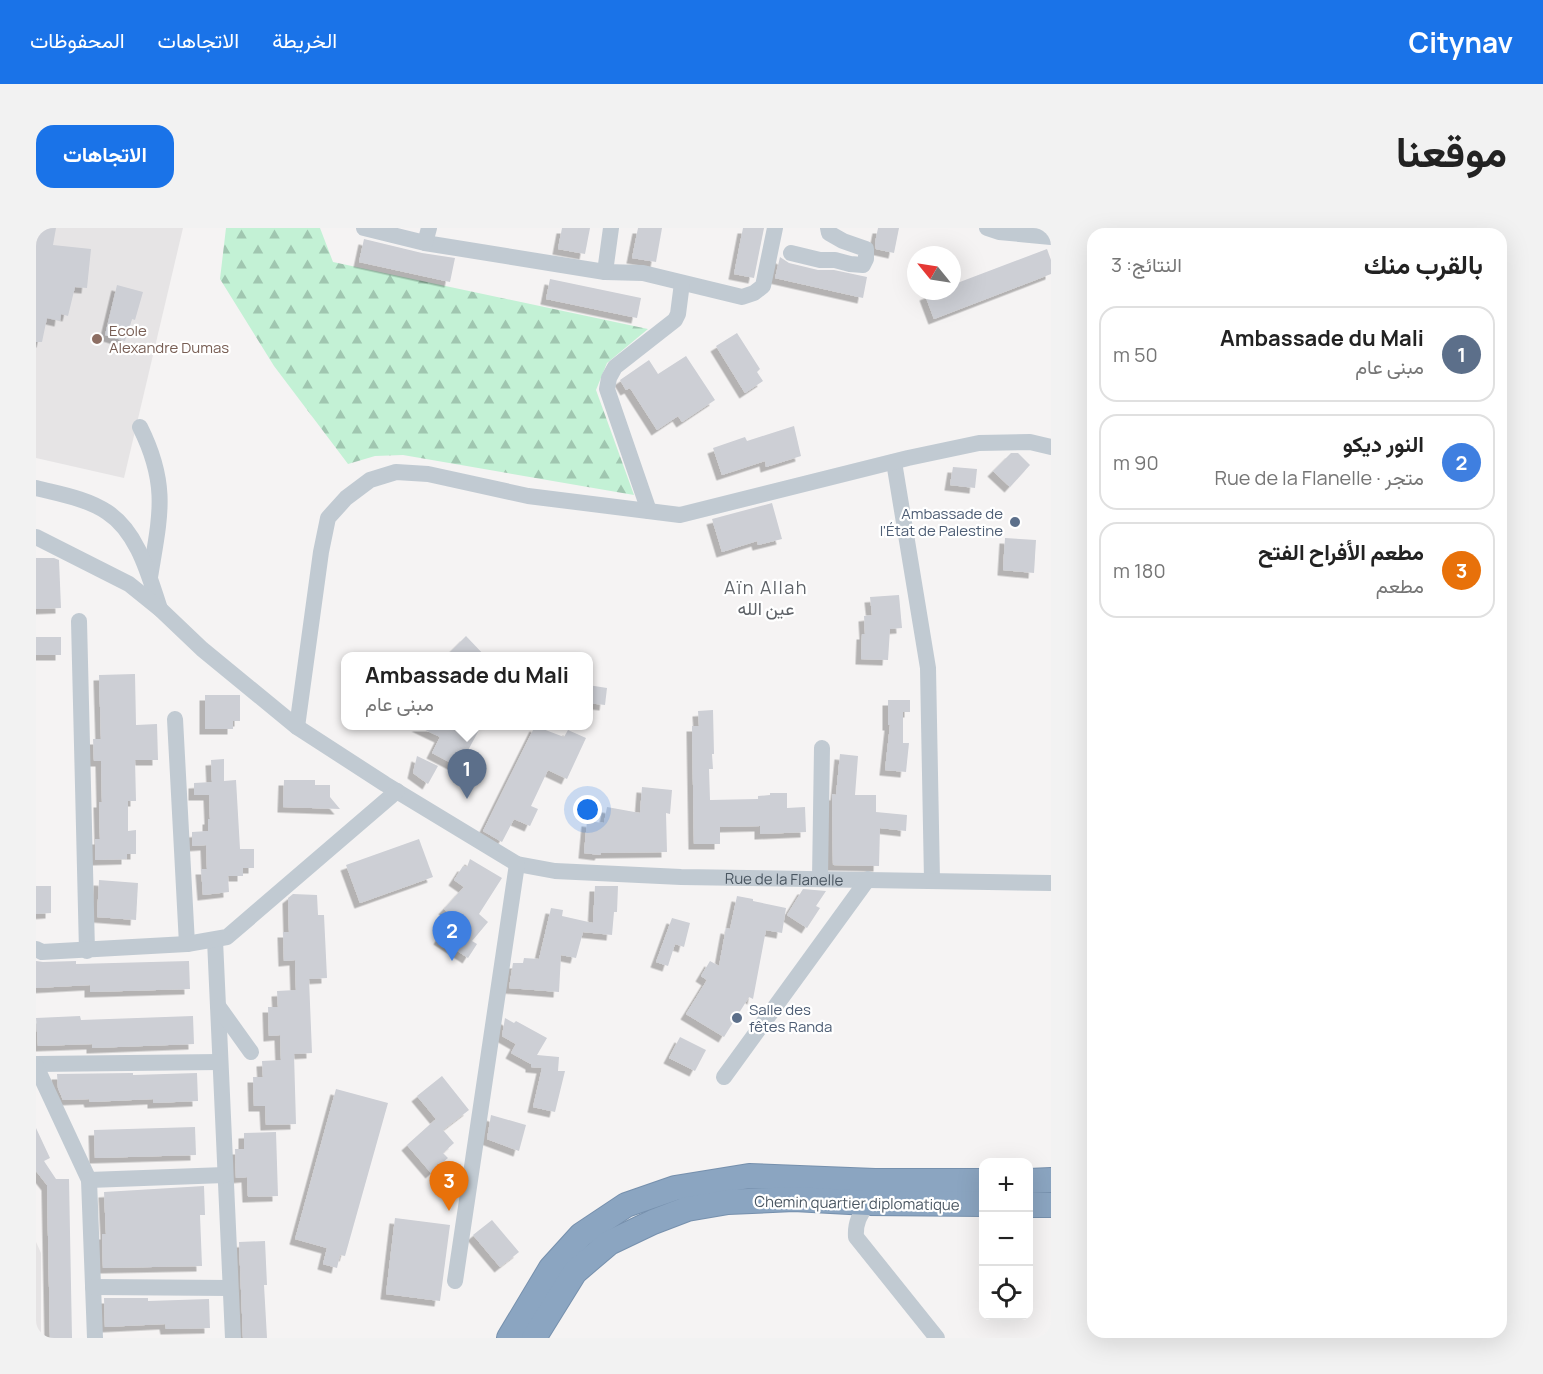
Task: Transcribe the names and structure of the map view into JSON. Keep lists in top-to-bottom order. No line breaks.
{"streets":{"highway":["Chemin quartier diplomatique"],"street":["Rue de la Flanelle"]},"districts":["Aïn Allah عين الله"],"places":["Ecole Alexandre Dumas","Ambassade de l'État de Palestine","Salle des fêtes Randa"],"north":"top left","page":{"header":"Citynav","nav":["الخريطة","الاتجاهات","المحفوظات"],"title":"موقعنا","buttons":"الاتجاهات","heading":["بالقرب منك","النتائج: 3"],"list":[{"mark":"1","name":"Ambassade du Mali","note":"مبنى عام","value":"50 m"},{"mark":"2","name":"النور ديكو","note":"متجر · Rue de la Flanelle","value":"90 m"},{"mark":"3","name":"مطعم الأفراح الفتح","note":"مطعم","value":"180 m"}],"popup":["Ambassade du Mali","مبنى عام"],"pins":["1","2","3"],"map_buttons":["+","−"]}}
